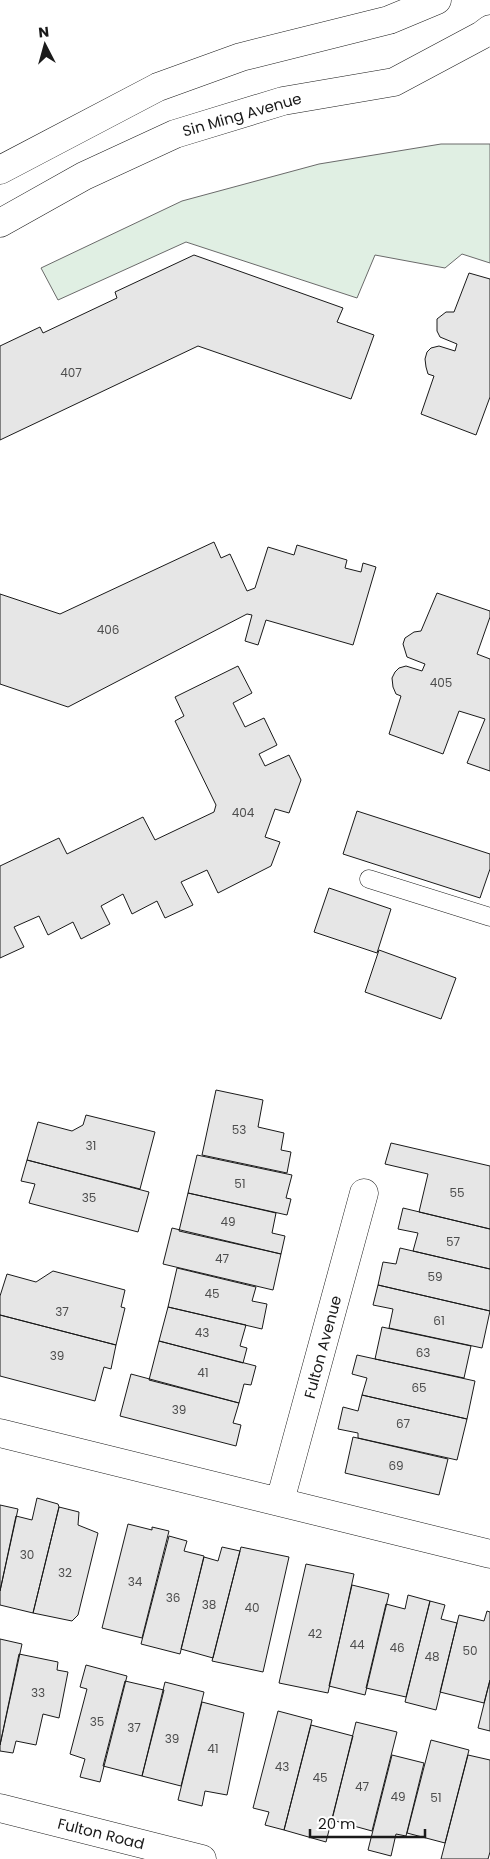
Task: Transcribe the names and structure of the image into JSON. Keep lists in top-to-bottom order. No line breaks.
{"streets":{"street":["Sin Ming Avenue","Fulton Avenue","Fulton Road"]},"house_numbers":["407","406","405","404","53","31","51","55","35","49","57","47","59","45","37","61","43","63","39","41","65","39","67","69","30","32","34","36","38","40","42","44","46","50","48","33","35","37","39","41","43","45","47","49","51"],"scale_bar":"20 m","north":"top"}
